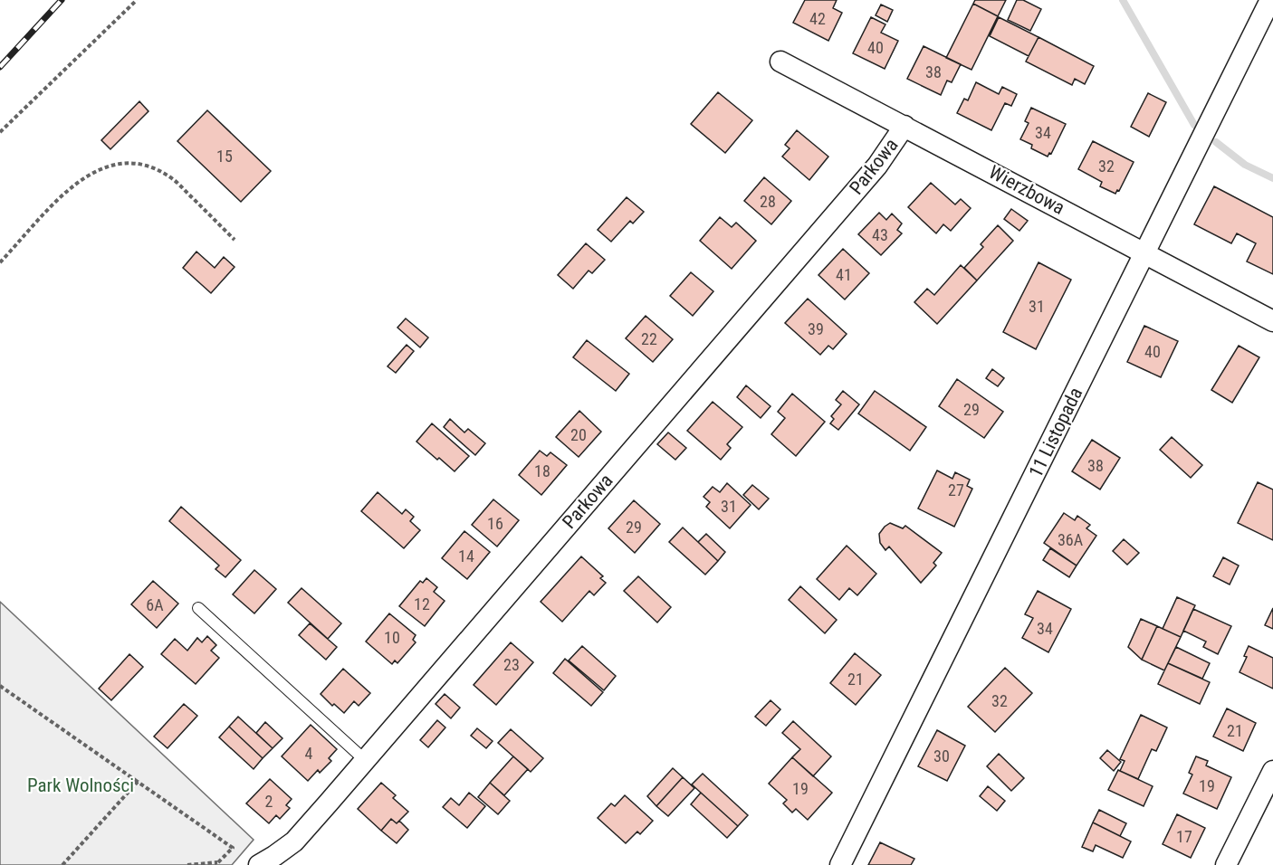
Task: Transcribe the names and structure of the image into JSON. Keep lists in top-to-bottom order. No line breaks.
{"streets":{"street":["Parkowa","Wierzbowa","11 Listopada"]},"crossings":[["Parkowa","Wierzbowa"],["Wierzbowa","11 Listopada"]],"parks":["Park Wolności"],"house_numbers":["42","40","38","34","15","32","28","43","41","31","39","22","40","29","20","38","18","27","31","16","29","36A","14","12","6A","34","10","23","21","32","21","4","30","19","19","2","17"]}
